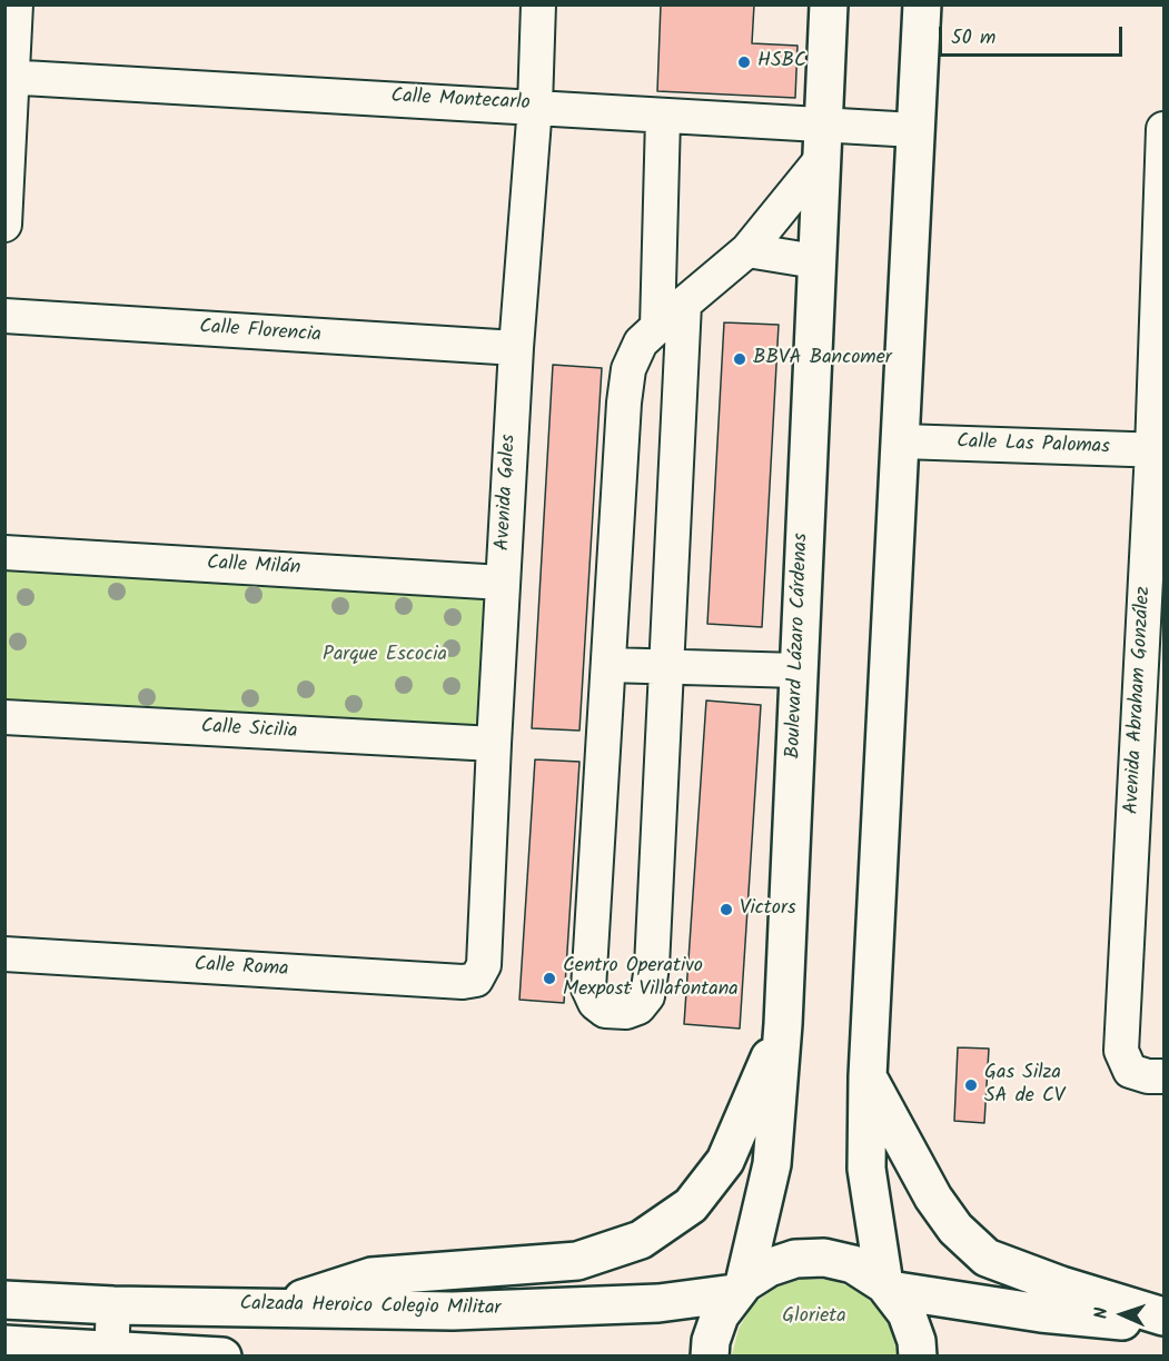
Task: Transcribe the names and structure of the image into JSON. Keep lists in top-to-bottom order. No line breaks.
{"streets":{"main road":["Boulevard Lázaro Cárdenas","Calzada Heroico Colegio Militar"],"street":["Calle Montecarlo","Calle Florencia","Calle Las Palomas","Avenida Gales","Calle Milán","Avenida Abraham González","Calle Sicilia","Calle Roma"]},"crossings":[["Calle Montecarlo","Avenida Gales"],["Calle Montecarlo","Boulevard Lázaro Cárdenas"],["Calle Florencia","Avenida Gales"],["Calle Las Palomas","Avenida Abraham González"],["Avenida Gales","Calle Milán"],["Avenida Gales","Calle Sicilia"],["Avenida Gales","Calle Roma"],["Boulevard Lázaro Cárdenas","Calzada Heroico Colegio Militar"]],"parks":["Parque Escocia","Glorieta"],"places":["HSBC","BBVA Bancomer","Victors","Centro Operativo Mexpost Villafontana","Gas Silza SA de CV"],"scale_bar":"50 m","north":"left"}
